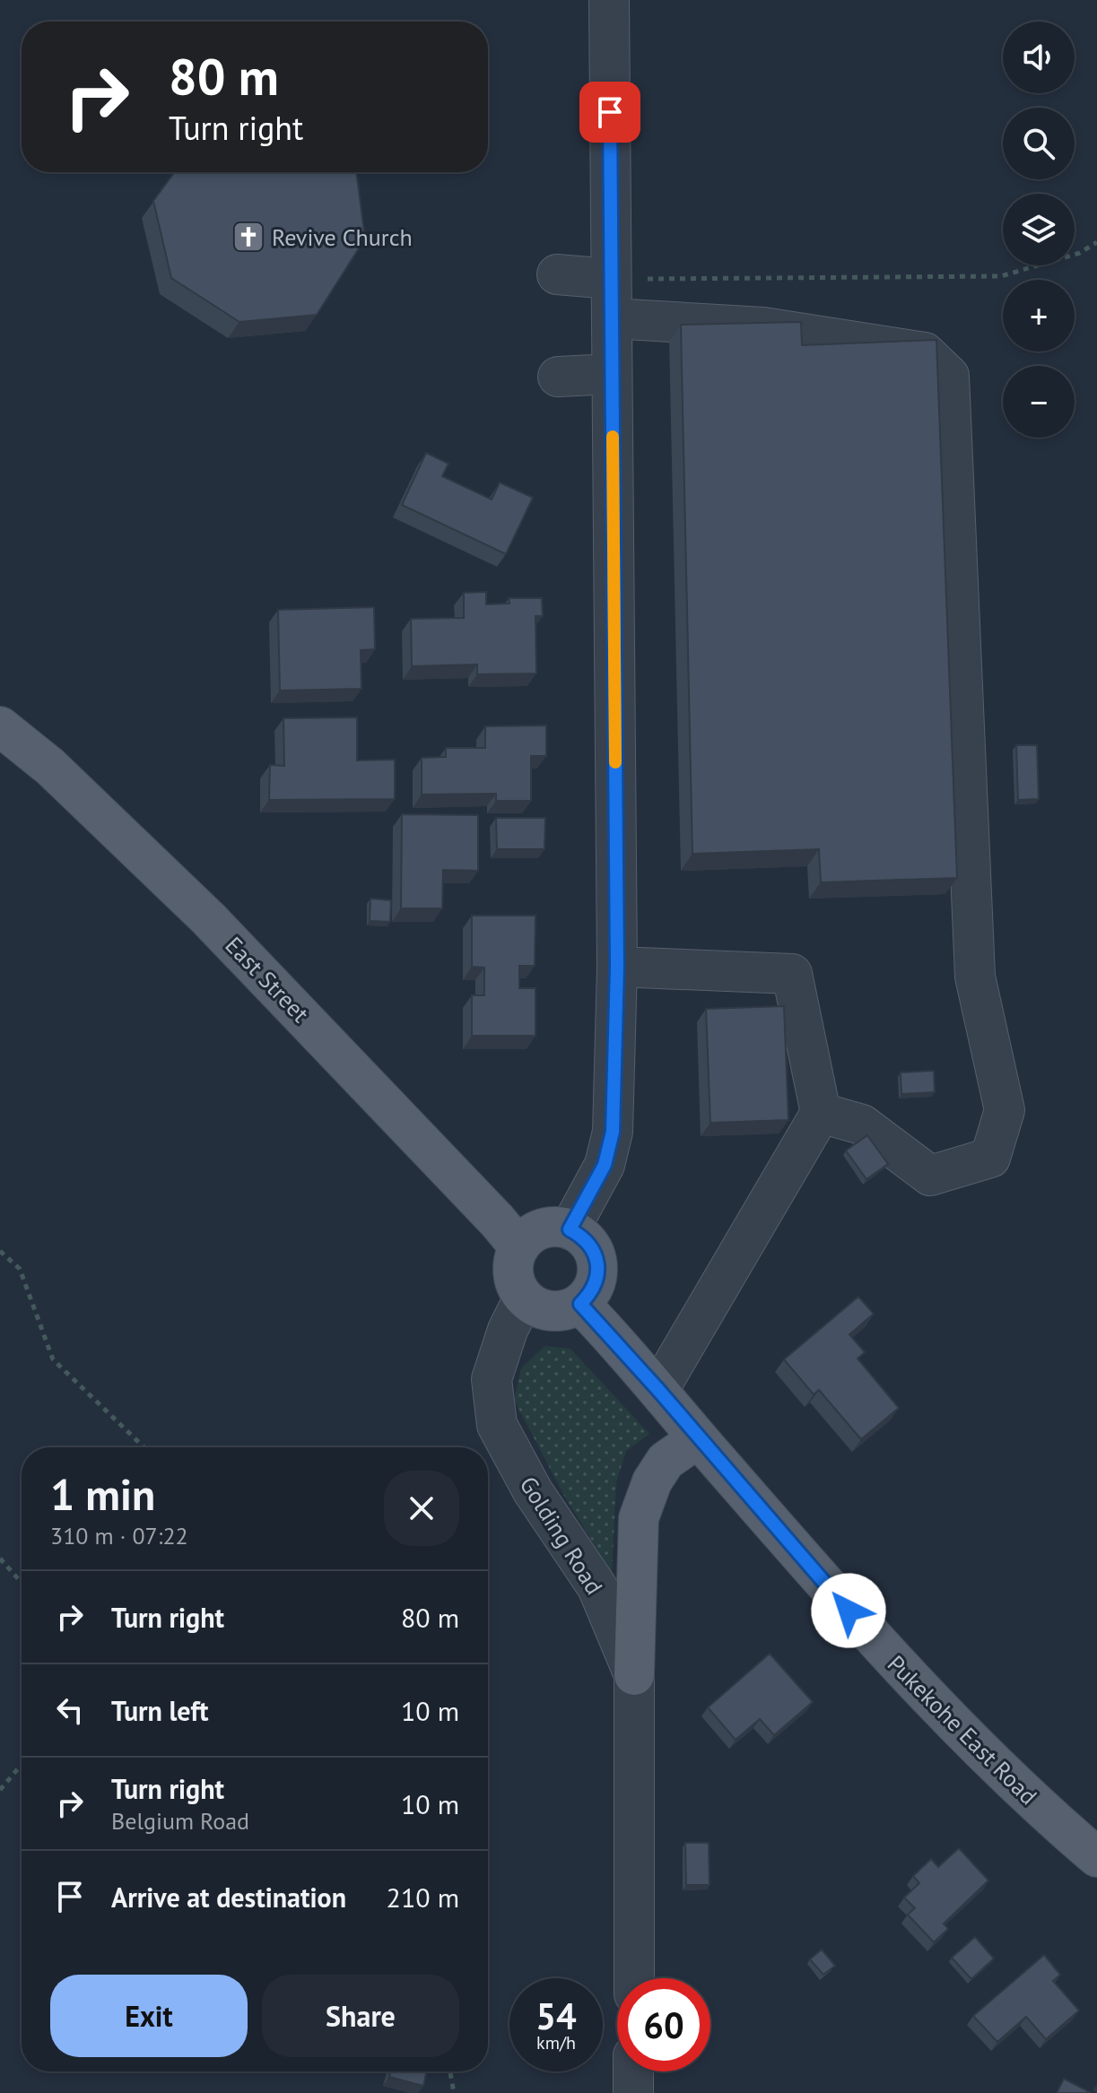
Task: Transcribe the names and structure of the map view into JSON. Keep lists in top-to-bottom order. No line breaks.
{"streets":{"main road":["East Street","Pukekohe East Road"],"street":["Golding Road"]},"crossings":[["East Street","Golding Road"],["East Street","Pukekohe East Road"],["Golding Road","Pukekohe East Road"]],"places":{"church":["Revive Church"]},"page":{"map_buttons":["+","−"],"turn":["80 m","Turn right"],"heading":["1 min","310 m · 07:22"],"list":[{"name":"Turn right","value":"80 m"},{"name":"Turn left","value":"10 m"},{"name":"Turn right","note":"Belgium Road","value":"10 m"},{"name":"Arrive at destination","value":"210 m"}],"buttons":["Exit","Share"],"speed":"54 km/h","limit":"60"}}
